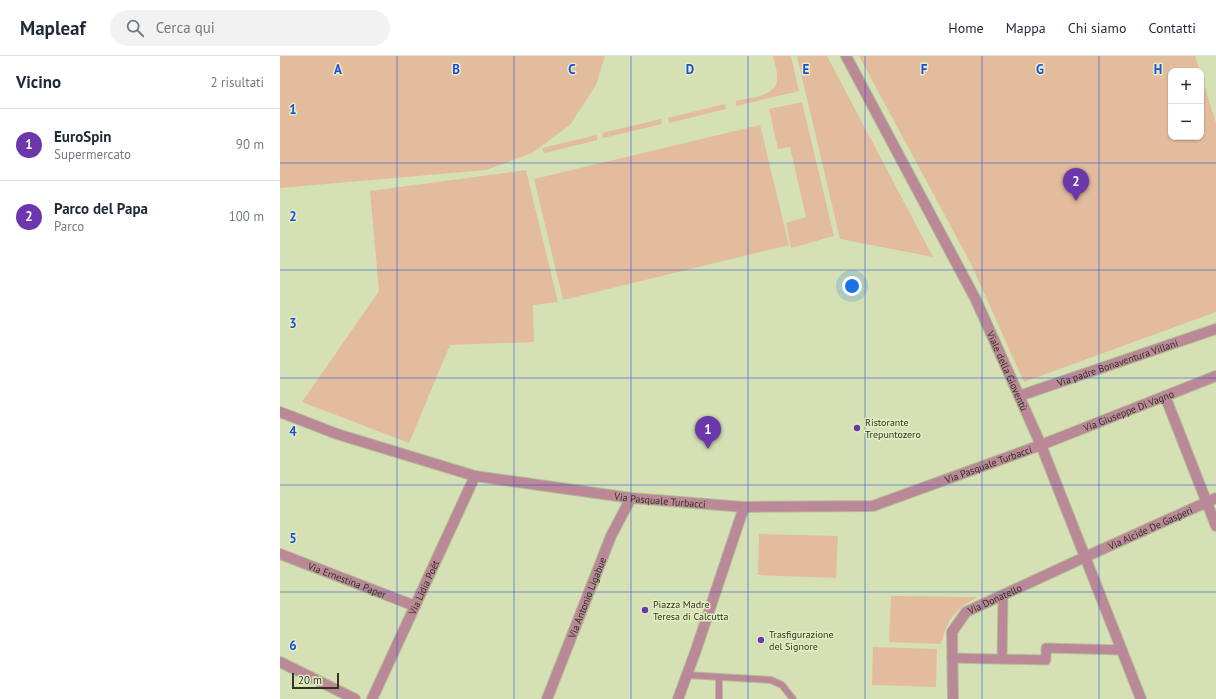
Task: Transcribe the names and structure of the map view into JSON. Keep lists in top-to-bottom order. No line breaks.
{"streets":{"street":["Via padre Bonaventura Villani","Viale della Gioventù","Via Giuseppe Di Vagno","Via Pasquale Turbacci","Via Alcide De Gasperi","Via Ernestina Paper","Via Lidia Poët","Via Antonio Ligabue","Via Donatello"]},"crossings":[["Via padre Bonaventura Villani","Viale della Gioventù"],["Viale della Gioventù","Via Giuseppe Di Vagno"],["Viale della Gioventù","Via Pasquale Turbacci"],["Viale della Gioventù","Via Alcide De Gasperi"],["Viale della Gioventù","Via Donatello"],["Via Giuseppe Di Vagno","Via Pasquale Turbacci"],["Via Pasquale Turbacci","Via Lidia Poët"],["Via Pasquale Turbacci","Via Antonio Ligabue"],["Via Alcide De Gasperi","Via Donatello"],["Via Ernestina Paper","Via Lidia Poët"]],"places":["Ristorante Trepuntozero","Piazza Madre Teresa di Calcutta","Trasfigurazione del Signore"],"scale_bar":"20 m","page":{"header":"Mapleaf","search":"Cerca qui","nav":["Home","Mappa","Chi siamo","Contatti"],"heading":["Vicino","2 risultati"],"map_buttons":["+","−"],"list":[{"mark":"1","name":"EuroSpin","note":"Supermercato","value":"90 m"},{"mark":"2","name":"Parco del Papa","note":"Parco","value":"100 m"}],"pins":["2","1"],"scale":"20 m"},"grid":{"columns":["A","B","C","D","E","F","G","H"],"rows":["1","2","3","4","5","6"]}}
